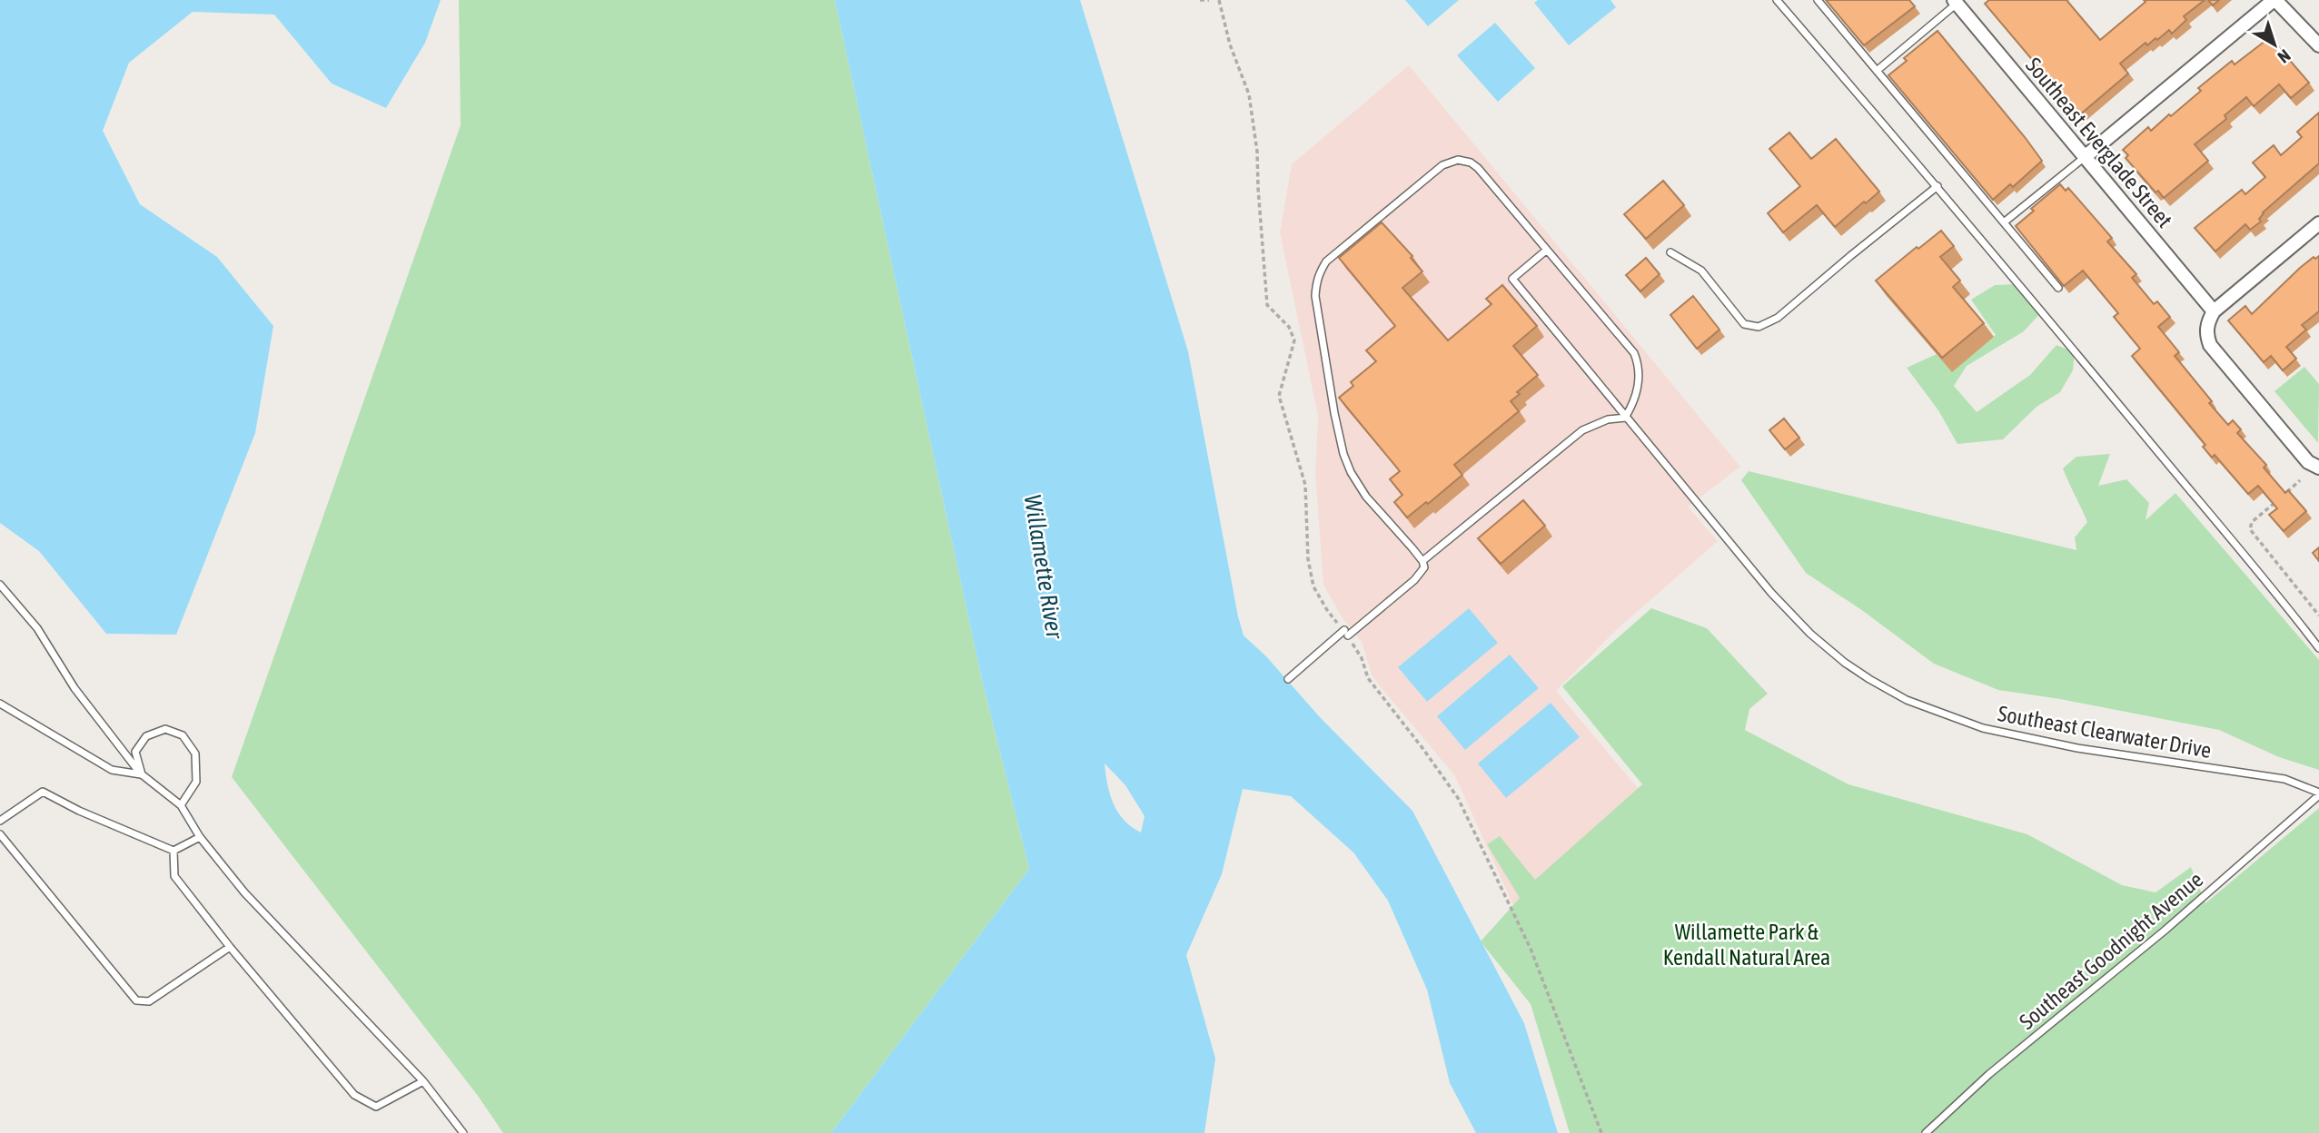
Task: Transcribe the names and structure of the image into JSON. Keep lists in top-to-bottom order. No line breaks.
{"streets":{"street":["Southeast Everglade Street"],"lane":["Southeast Clearwater Drive","Southeast Goodnight Avenue"]},"crossings":[["Southeast Clearwater Drive","Southeast Goodnight Avenue"]],"water":["Willamette River"],"parks":["Willamette Park & Kendall Natural Area"],"north":"bottom right"}
